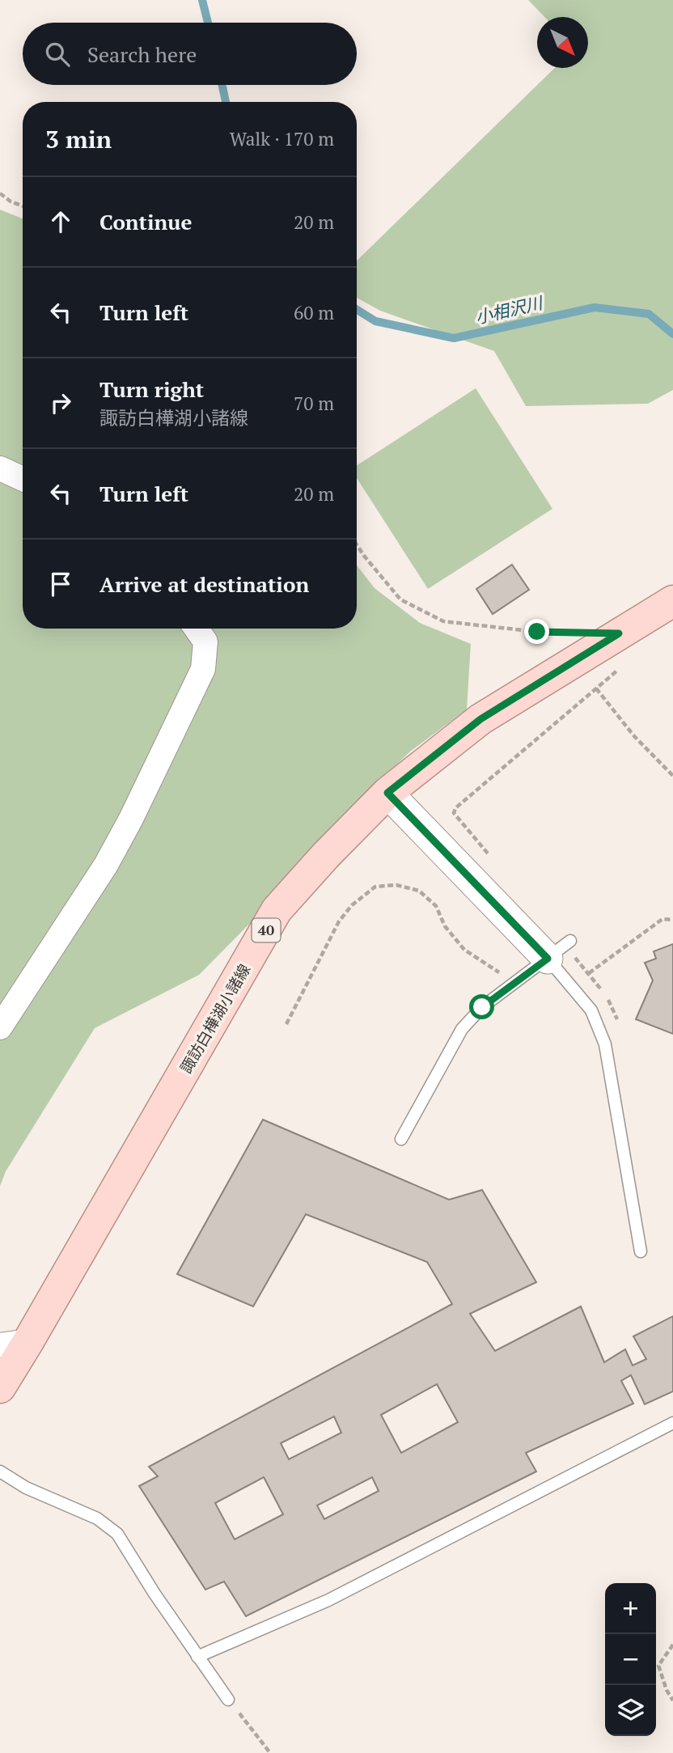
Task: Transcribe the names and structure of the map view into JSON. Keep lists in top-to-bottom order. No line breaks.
{"streets":{"main road":["40","諏訪白樺湖小諸線"]},"water":["小相沢川"],"north":"bottom right","page":{"search":"Search here","heading":["3 min","Walk · 170 m"],"list":[["Continue","20 m"],["Turn left","60 m"],["Turn right","諏訪白樺湖小諸線","70 m"],["Turn left","20 m"],"Arrive at destination"],"map_buttons":["+","−"]}}
